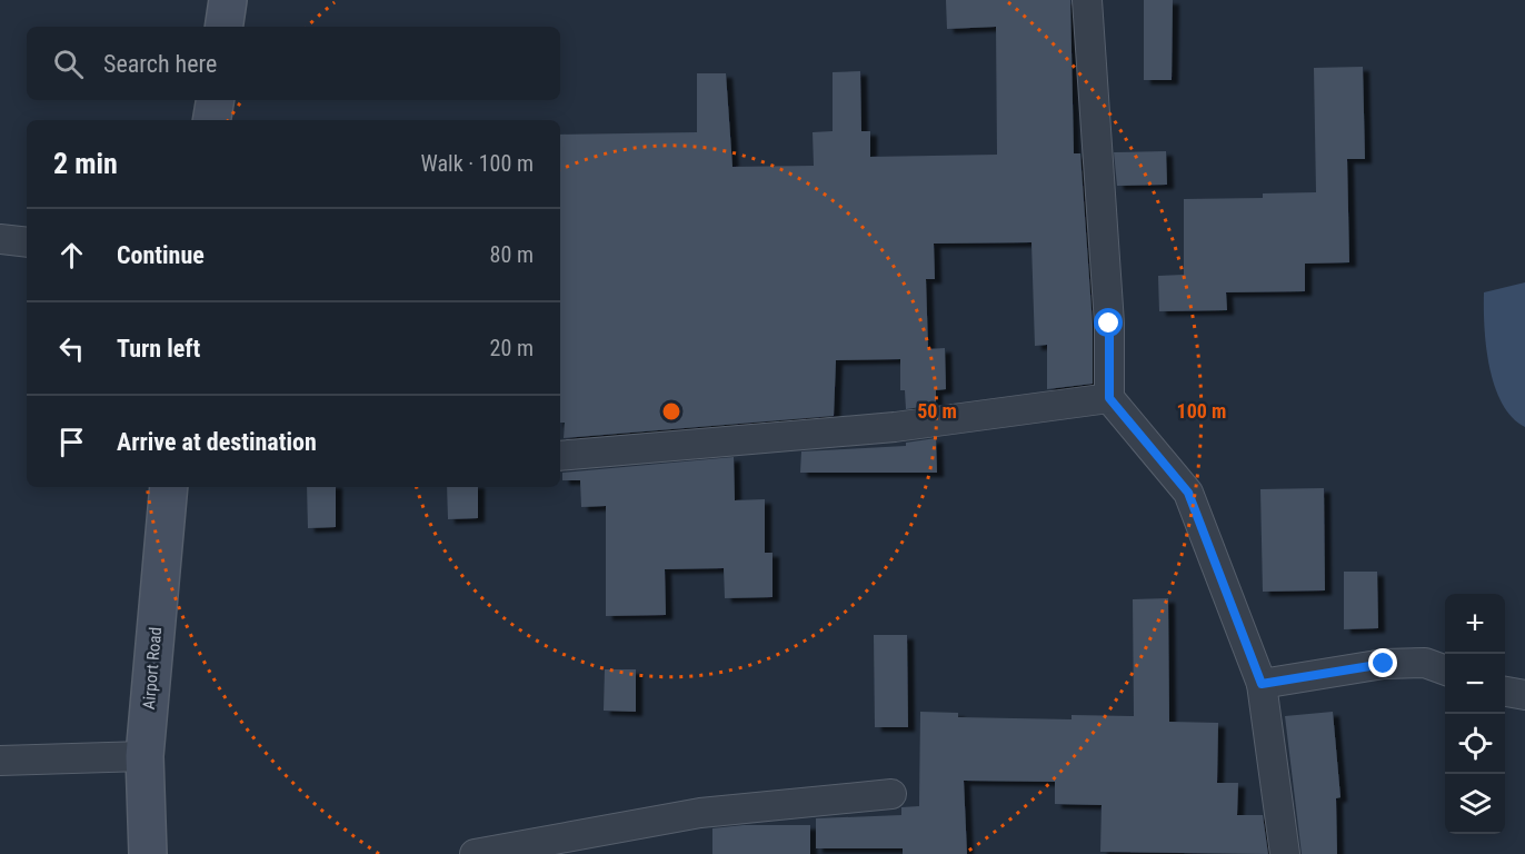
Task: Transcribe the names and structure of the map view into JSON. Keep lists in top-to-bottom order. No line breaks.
{"streets":{"main road":["Airport Road"]},"page":{"search":"Search here","heading":["2 min","Walk · 100 m"],"list":[["Continue","80 m"],["Turn left","20 m"],"Arrive at destination"],"map_buttons":["+","−"]},"rings":["50 m","100 m"]}
